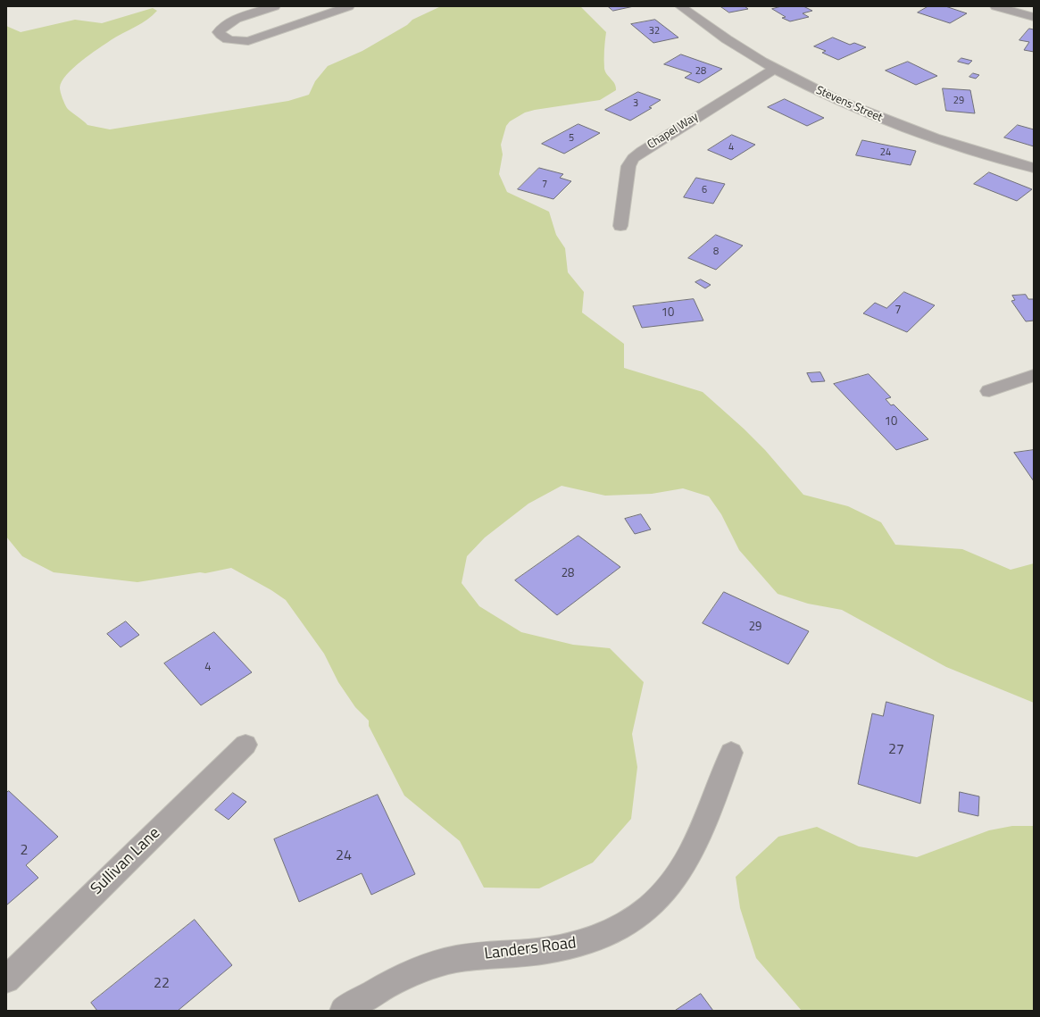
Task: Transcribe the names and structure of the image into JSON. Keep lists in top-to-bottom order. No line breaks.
{"streets":{"street":["Stevens Street","Chapel Way","Sullivan Lane","Landers Road"]},"crossings":[["Stevens Street","Chapel Way"]],"house_numbers":["32","28","29","3","5","4","24","7","6","8","7","10","10","28","29","4","27","2","24","22"]}
